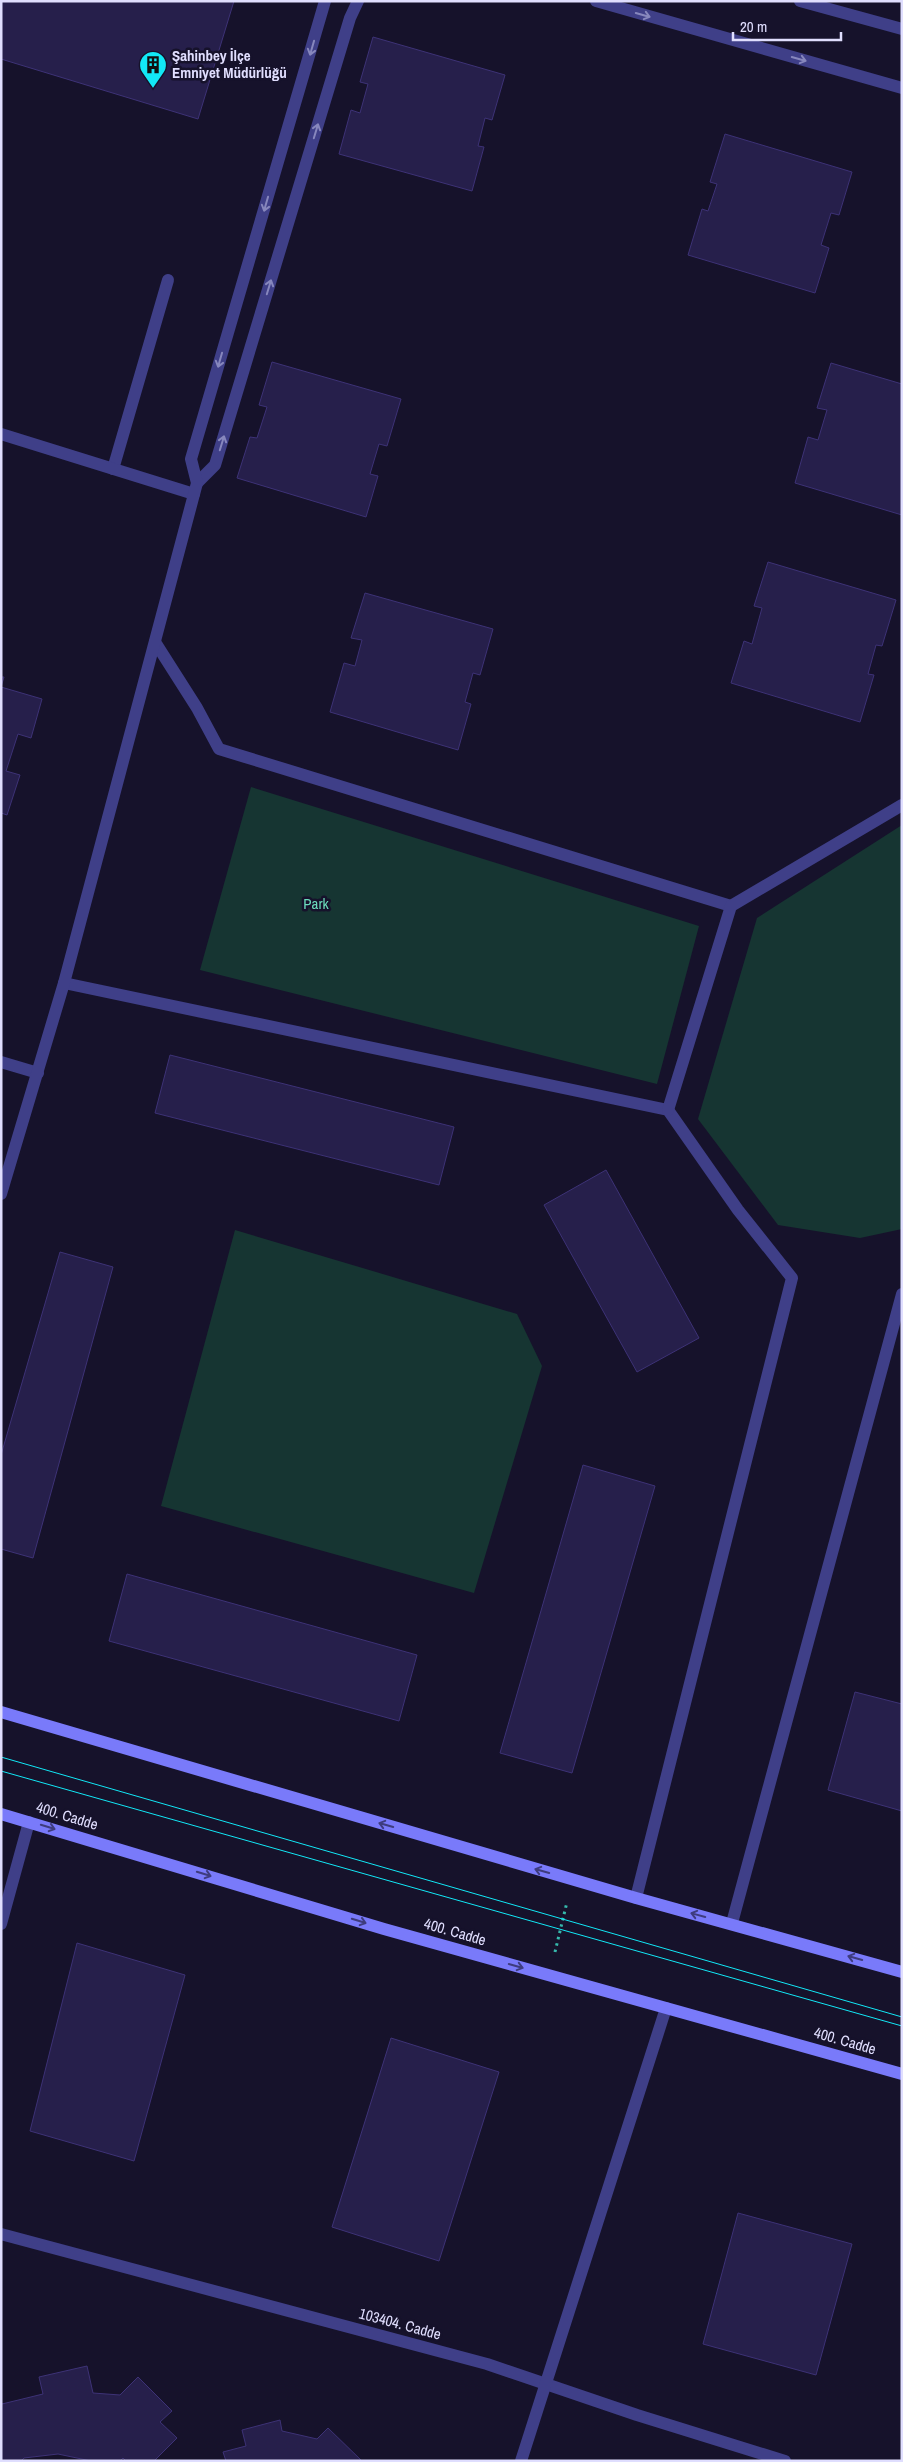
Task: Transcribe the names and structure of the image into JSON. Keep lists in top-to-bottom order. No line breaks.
{"streets":{"main road":["400. Cadde"],"street":["103404. Cadde"]},"parks":["Park"],"places":{"building":["Şahinbey İlçe Emniyet Müdürlüğü"]},"scale_bar":"20 m"}
